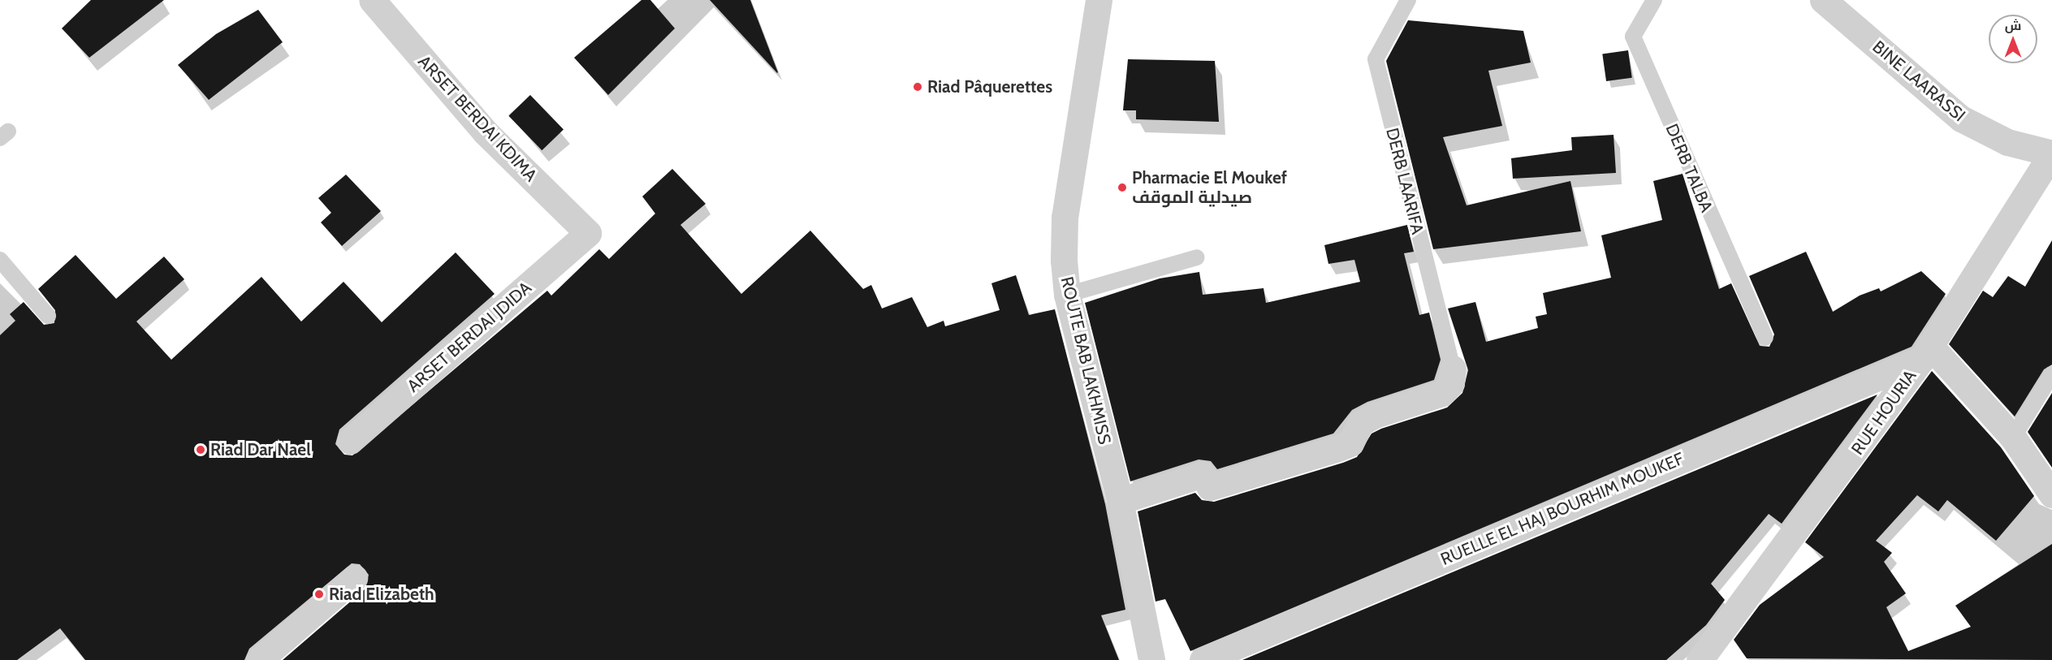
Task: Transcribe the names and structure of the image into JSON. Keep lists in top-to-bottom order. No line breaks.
{"streets":{"street":["BINE LAARASSI","ARSET BERDAI KDIMA","ARSET BERDAI JDIDA","ROUTE BAB LAKHMISS","RUE HOURIA","RUELLE EL HAJ BOURHIM MOUKEF"],"lane":["DERB TALBA","DERB LAARIFA"]},"crossings":[["BINE LAARASSI","RUE HOURIA"],["ARSET BERDAI KDIMA","ARSET BERDAI JDIDA"],["RUE HOURIA","RUELLE EL HAJ BOURHIM MOUKEF"]],"places":["Riad Pâquerettes","Pharmacie El Moukef صيدلية الموقف","Riad Dar Nael","Riad Elizabeth"],"north":"top"}
